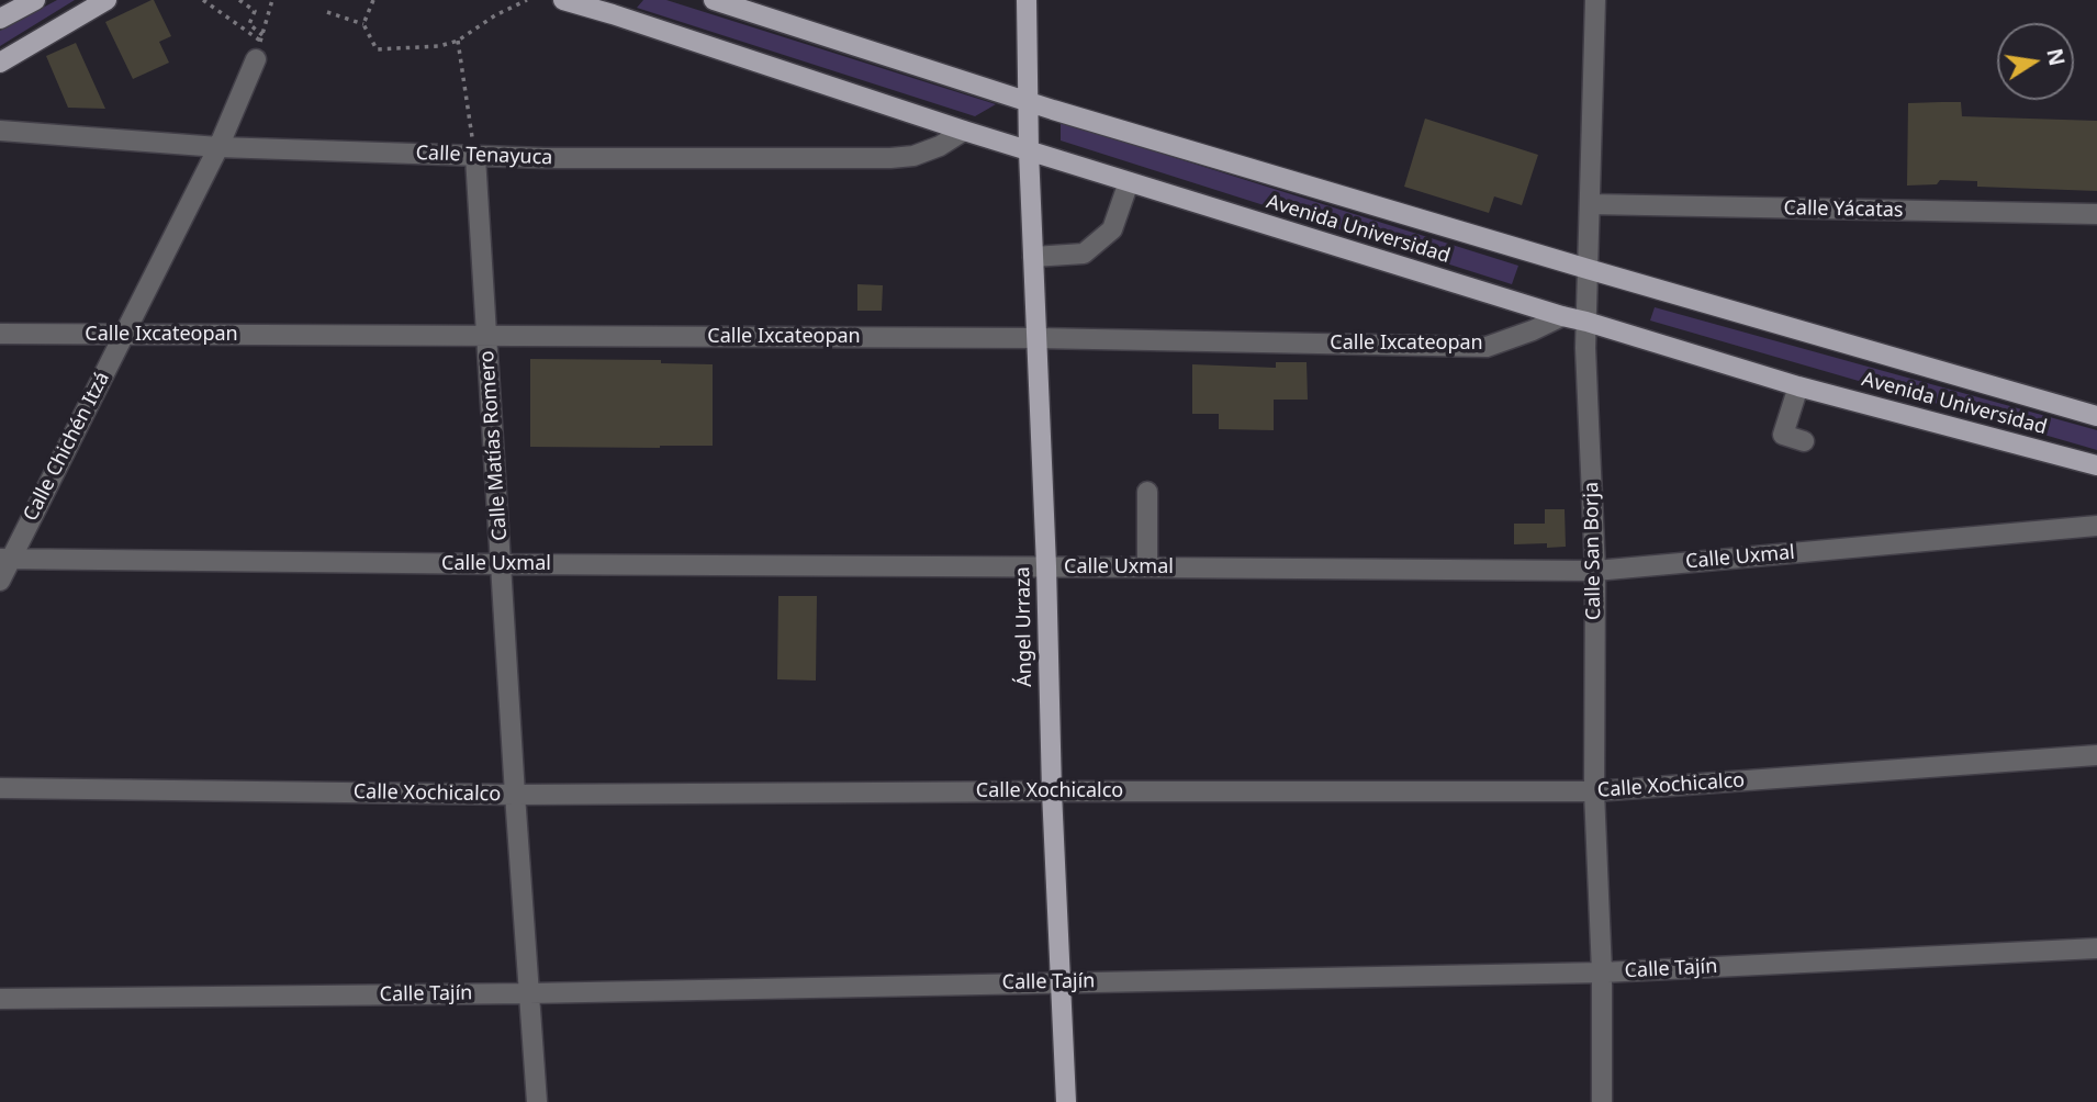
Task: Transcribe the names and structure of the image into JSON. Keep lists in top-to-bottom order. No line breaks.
{"streets":{"main road":["Avenida Universidad","Ángel Urraza"],"street":["Calle Tenayuca","Calle Yácatas","Calle Ixcateopan","Calle Matías Romero","Calle Chichén Itzá","Calle San Borja","Calle Uxmal","Calle Xochicalco","Calle Tajín"]},"crossings":[["Calle Tenayuca","Avenida Universidad"],["Calle Tenayuca","Calle Matías Romero"],["Calle Tenayuca","Calle Chichén Itzá"],["Calle Yácatas","Calle San Borja"],["Avenida Universidad","Calle Ixcateopan"],["Avenida Universidad","Calle San Borja"],["Avenida Universidad","Ángel Urraza"],["Calle Ixcateopan","Calle Matías Romero"],["Calle Ixcateopan","Calle Chichén Itzá"],["Calle Ixcateopan","Ángel Urraza"],["Calle Matías Romero","Calle Uxmal"],["Calle Matías Romero","Calle Xochicalco"],["Calle Matías Romero","Calle Tajín"],["Calle Chichén Itzá","Calle Uxmal"],["Calle San Borja","Calle Uxmal"],["Calle San Borja","Calle Xochicalco"],["Calle San Borja","Calle Tajín"],["Calle Uxmal","Ángel Urraza"],["Ángel Urraza","Calle Xochicalco"],["Ángel Urraza","Calle Tajín"]],"north":"right"}
